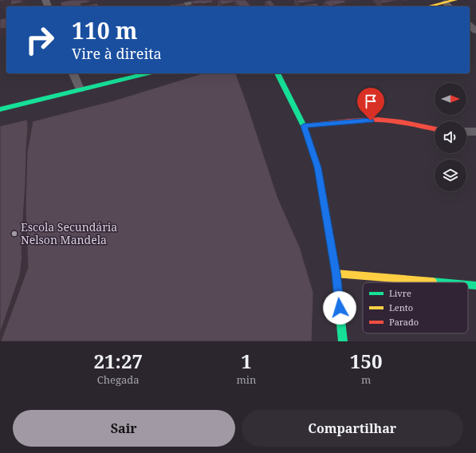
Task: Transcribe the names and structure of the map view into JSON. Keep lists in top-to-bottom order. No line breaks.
{"places":["Escola Secundária Nelson Mandela"],"legend":["Livre","Lento","Parado"],"north":"right","page":{"turn":["110 m","Vire à direita"],"eta":["21:27","Chegada","1","min","150","m"],"buttons":["Sair","Compartilhar"]}}
